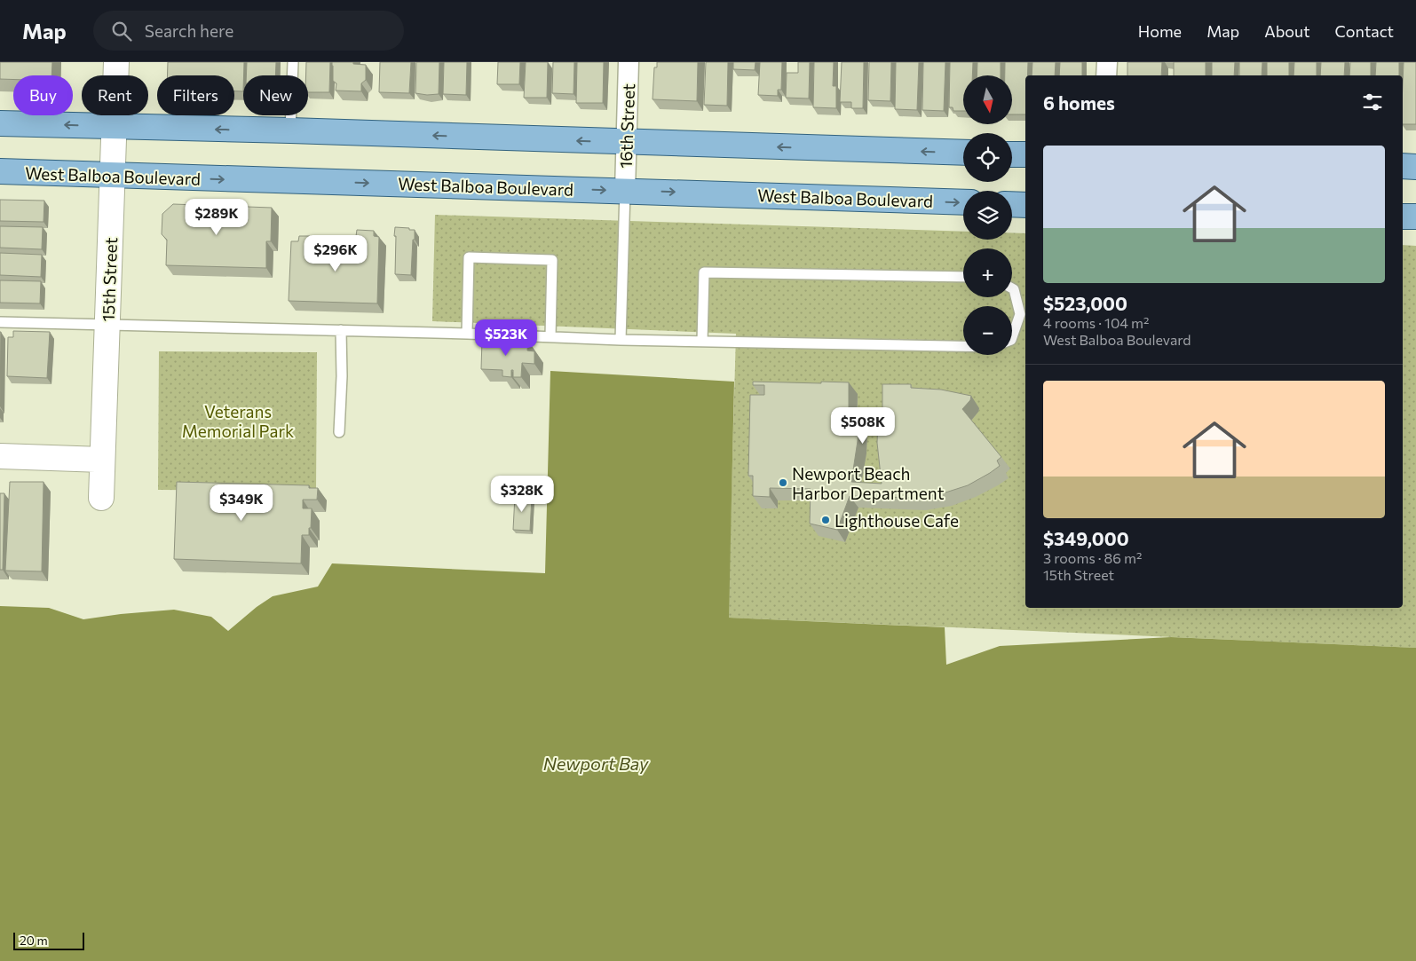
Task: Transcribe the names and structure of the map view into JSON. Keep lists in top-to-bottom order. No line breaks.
{"streets":{"main road":["West Balboa Boulevard"],"street":["16th Street","15th Street"]},"crossings":[["16th Street","West Balboa Boulevard"],["West Balboa Boulevard","15th Street"]],"water":["Newport Bay"],"parks":["Veterans Memorial Park"],"places":["Newport Beach Harbor Department","Lighthouse Cafe"],"scale_bar":"20 m","north":"bottom","page":{"header":"Map","search":"Search here","nav":["Home","Map","About","Contact"],"map_buttons":["+","−"],"chip":["Buy","Rent","Filters","New"],"heading":"6 homes","list":[{"name":"$523,000","note":"4 rooms · 104 m² · West Balboa Boulevard"},{"name":"$349,000","note":"3 rooms · 86 m² · 15th Street"}],"price":["$289K","$296K","$523K","$508K","$328K","$349K"],"scale":"20 m"}}
